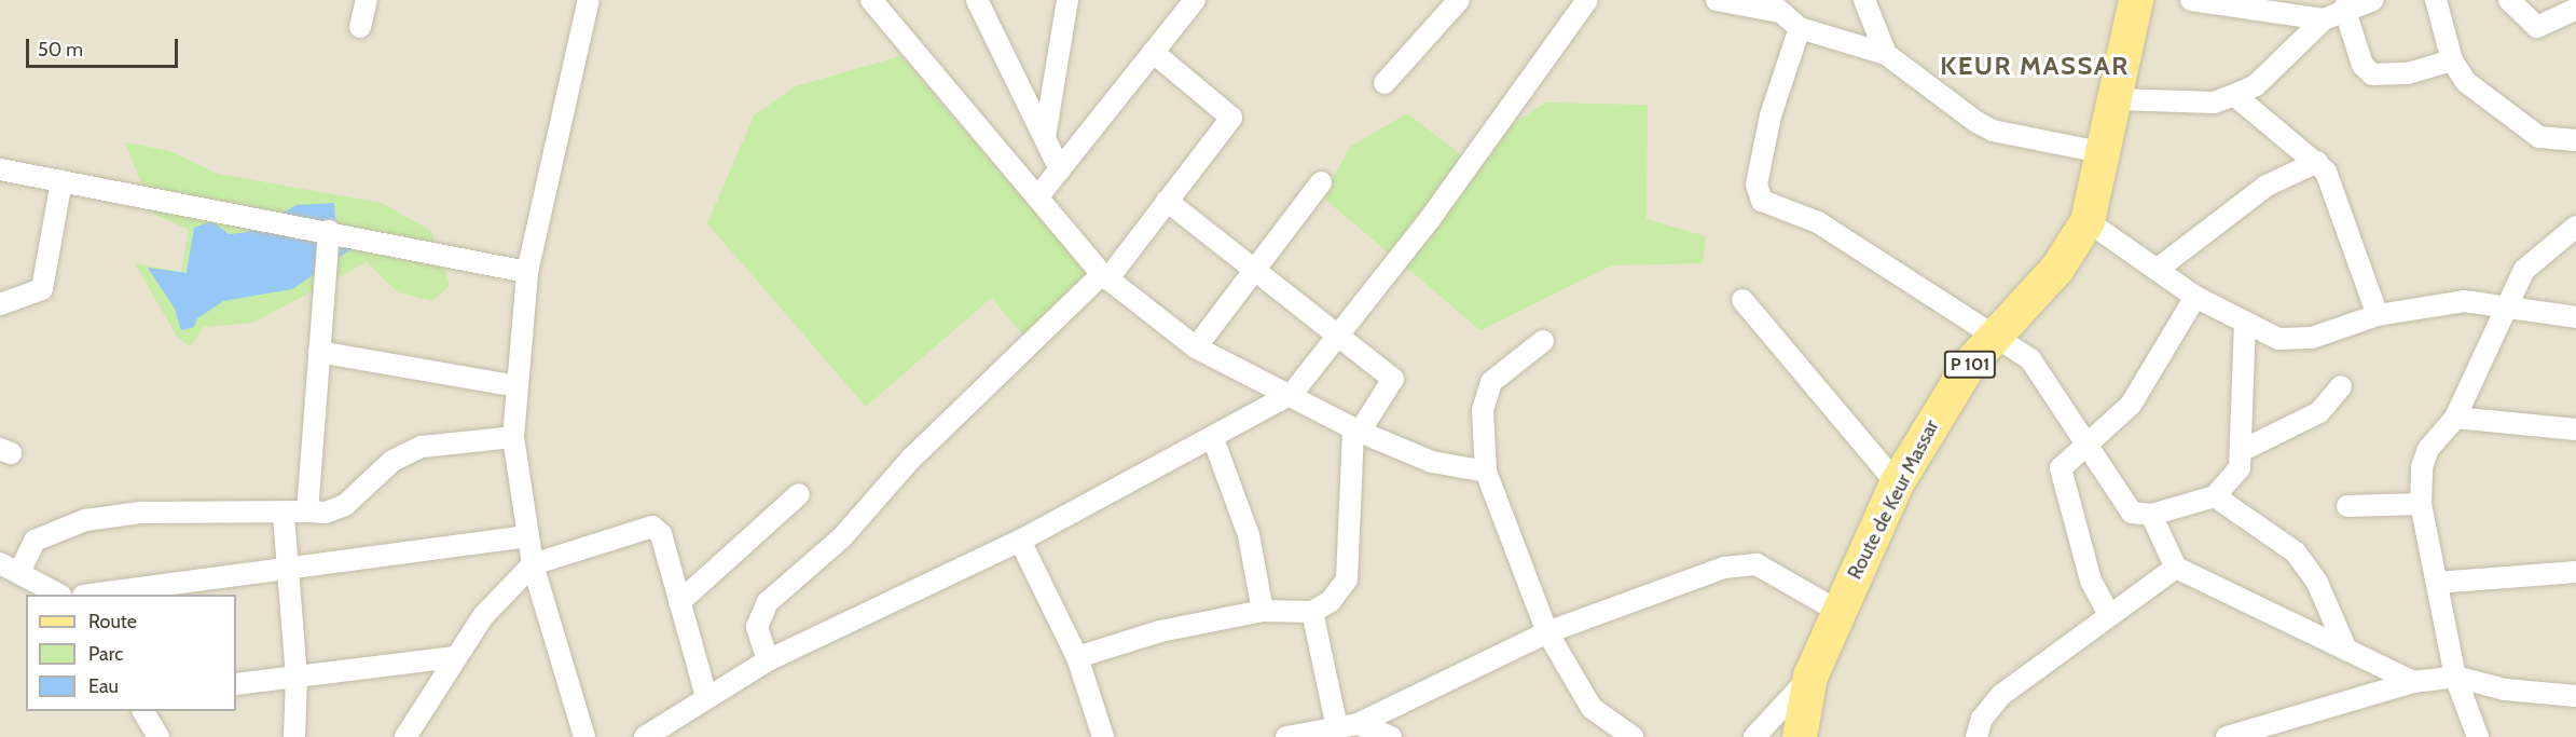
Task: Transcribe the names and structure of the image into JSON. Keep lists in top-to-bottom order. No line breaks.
{"streets":{"main road":["P 101","Route de Keur Massar"]},"districts":["KEUR MASSAR"],"legend":["Route","Parc","Eau"],"scale_bar":"50 m"}
